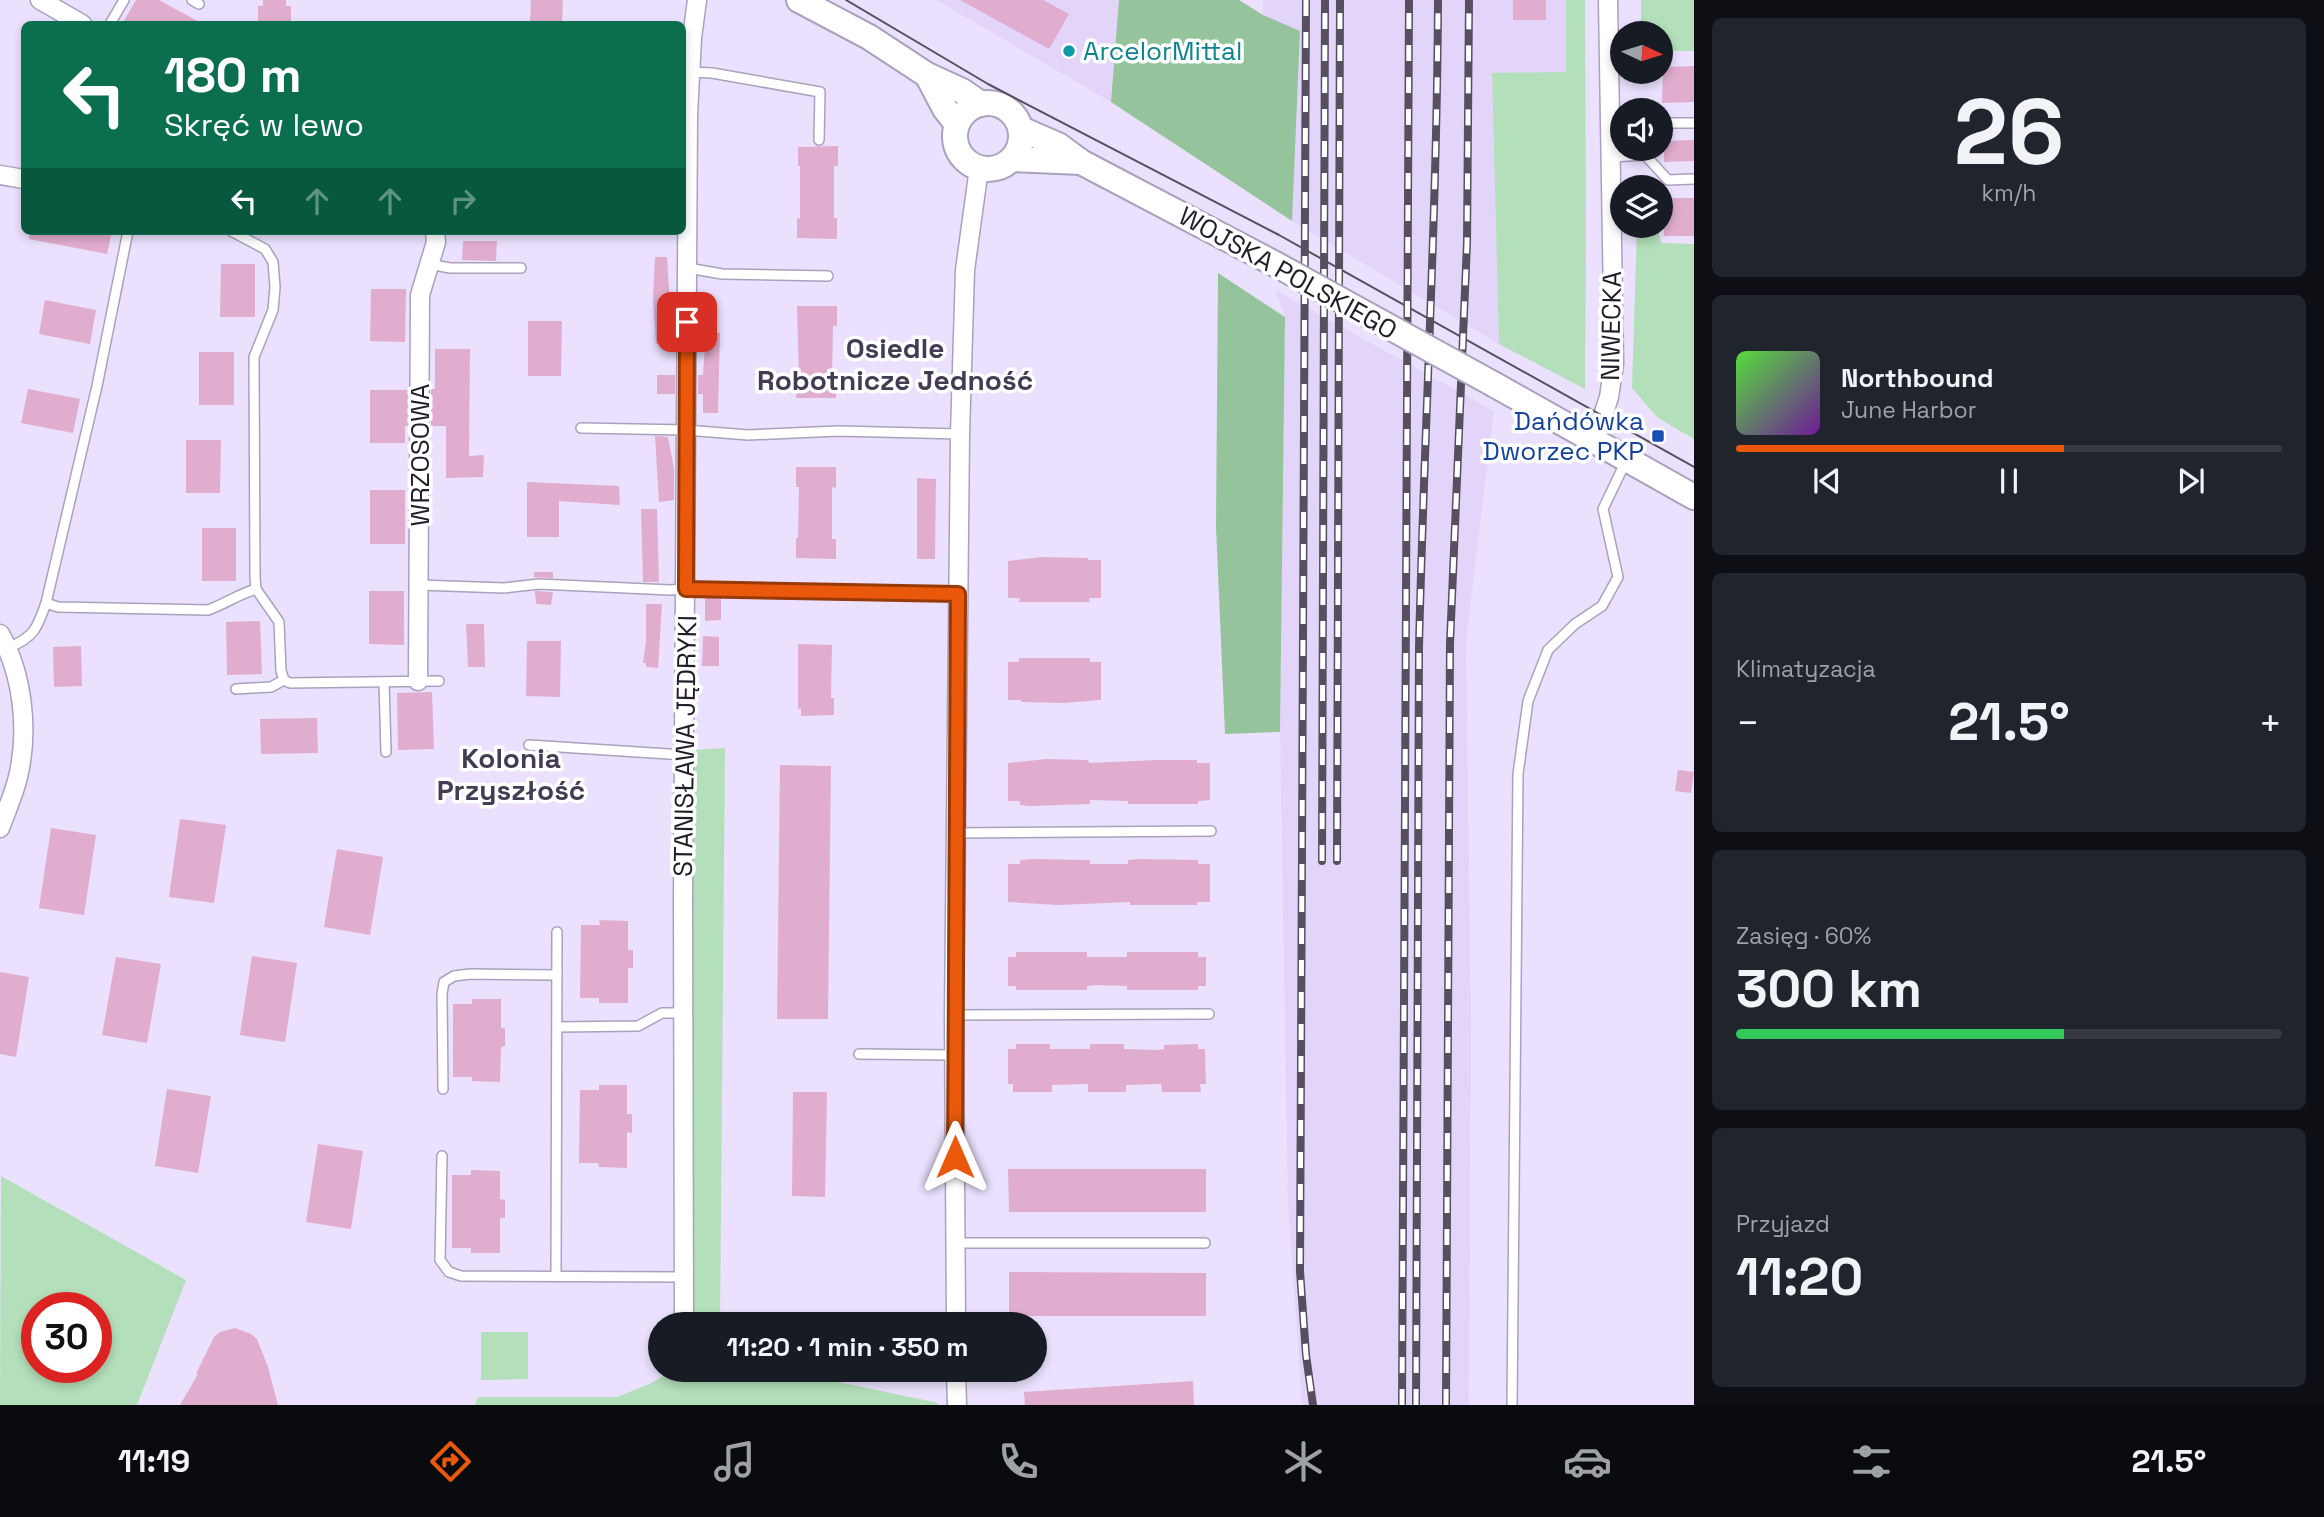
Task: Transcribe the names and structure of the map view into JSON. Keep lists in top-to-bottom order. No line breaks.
{"streets":{"main road":["WOJSKA POLSKIEGO"],"street":["NIWECKA","WRZOSOWA","STANISŁAWA JĘDRYKI"]},"crossings":[["WOJSKA POLSKIEGO","NIWECKA"]],"districts":["Osiedle Robotnicze Jedność","Kolonia Przyszłość"],"places":{"other":["ArcelorMittal"],"transit":["Dańdówka Dworzec PKP"]},"north":"right","page":{"tile":[["26","km/h"],"Klimatyzacja",["Zasięg · 60%","300 km"],["Przyjazd","11:20"]],"turn":["180 m","Skręć w lewo"],"song":["Northbound","June Harbor"],"heat":["−","21.5°","+"],"limit":"30","trip":"11:20 · 1 min · 350 m","tabs":["11:19","21.5°"]}}
